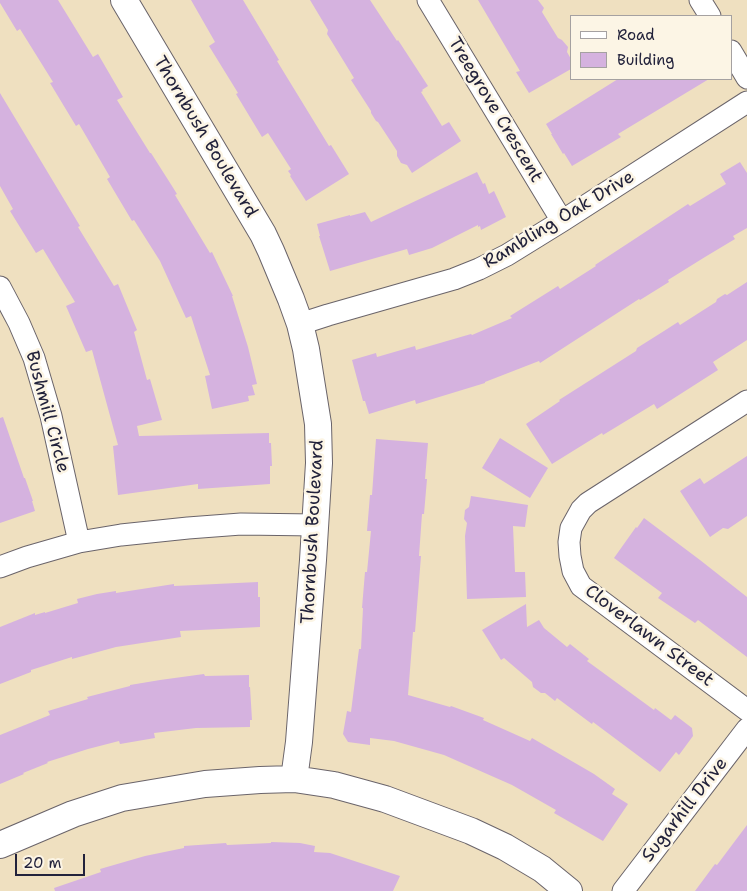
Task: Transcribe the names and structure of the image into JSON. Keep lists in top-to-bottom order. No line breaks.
{"streets":{"street":["Treegrove Crescent","Thornbush Boulevard","Rambling Oak Drive","Bushmill Circle","Cloverlawn Street","Sugarhill Drive"]},"crossings":[["Treegrove Crescent","Rambling Oak Drive"],["Thornbush Boulevard","Rambling Oak Drive"]],"legend":["Road","Building"],"scale_bar":"20 m"}
